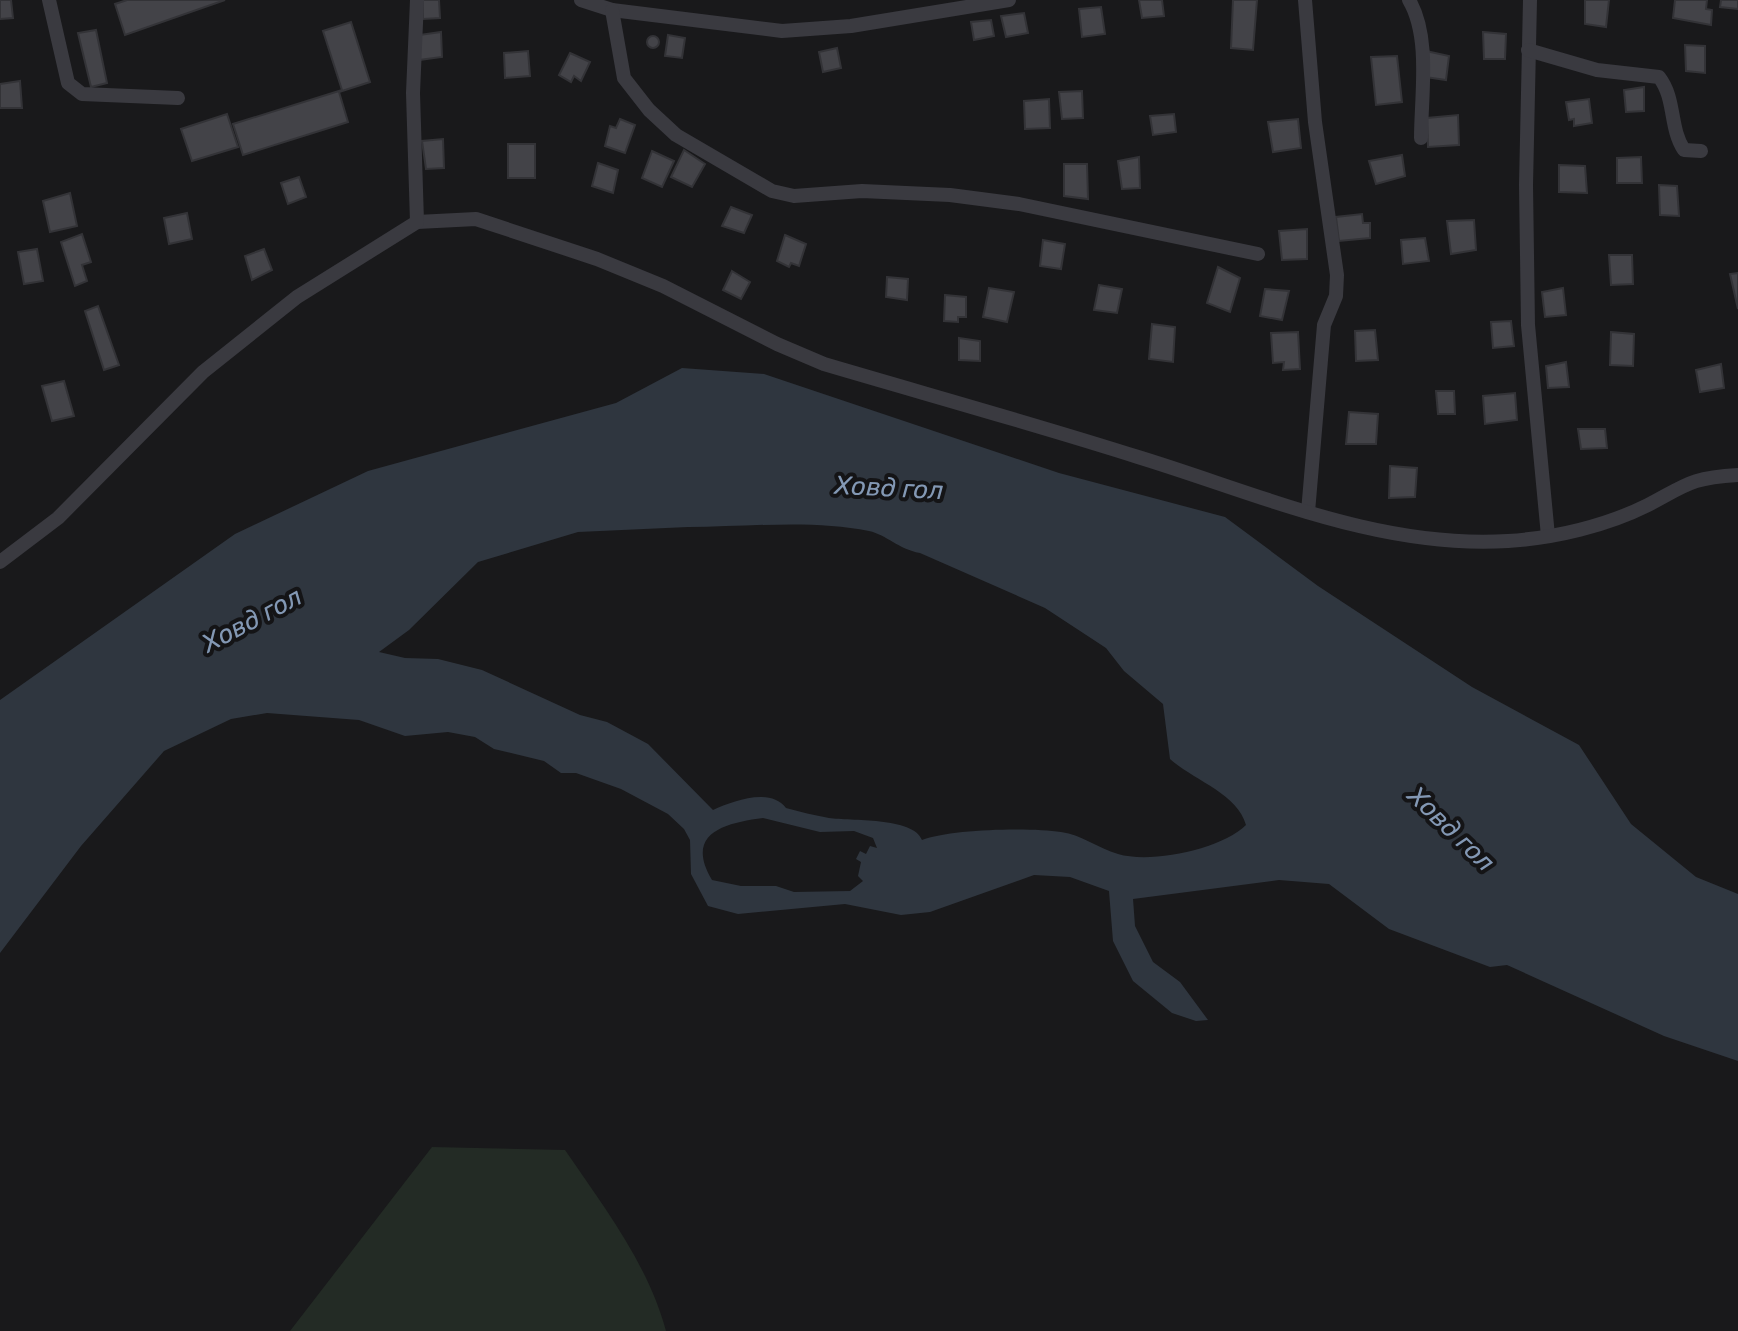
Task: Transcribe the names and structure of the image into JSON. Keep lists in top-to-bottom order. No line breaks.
{"water":["Ховд гол"]}
